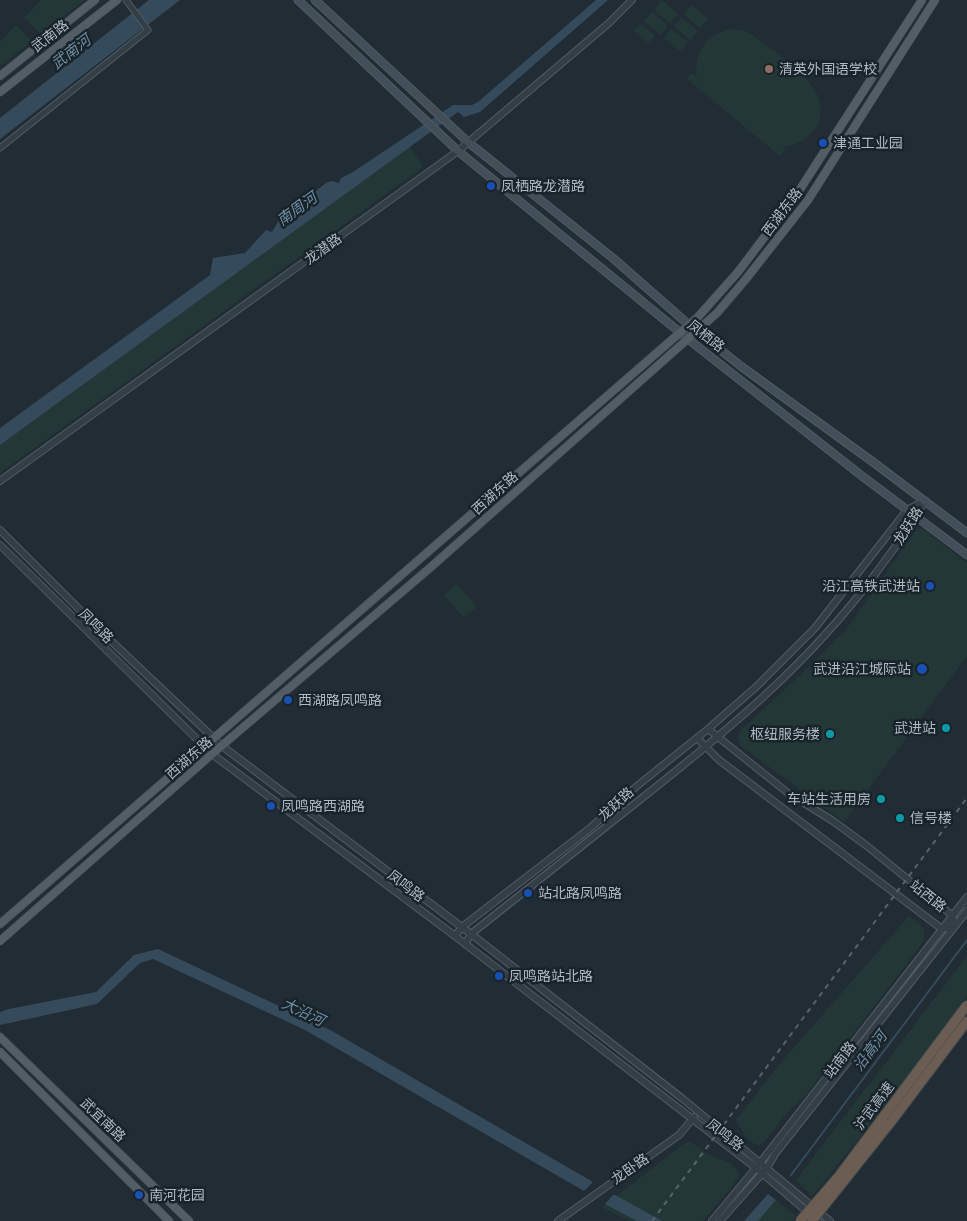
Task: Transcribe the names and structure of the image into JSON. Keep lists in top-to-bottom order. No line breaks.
{"streets":{"highway":["沪武高速"],"main road":["武南路","西湖东路","凤栖路","武宜南路"],"street":["龙潜路","龙跃路","凤鸣路","站西路","站南路","龙卧路"]},"crossings":[["西湖东路","凤栖路"],["西湖东路","凤鸣路"],["龙潜路","凤栖路"],["凤栖路","龙跃路"],["龙跃路","凤鸣路"],["龙跃路","站西路"],["凤鸣路","站南路"],["凤鸣路","龙卧路"],["站西路","站南路"]],"water":["武南河","南周河","大沿河","沿高河"],"places":["清英外国语学校","津通工业园","凤栖路龙潜路","沿江高铁武进站","武进沿江城际站","西湖路凤鸣路","武进站","枢纽服务楼","车站生活用房","凤鸣路西湖路","信号楼","站北路凤鸣路","凤鸣路站北路","南河花园"]}
